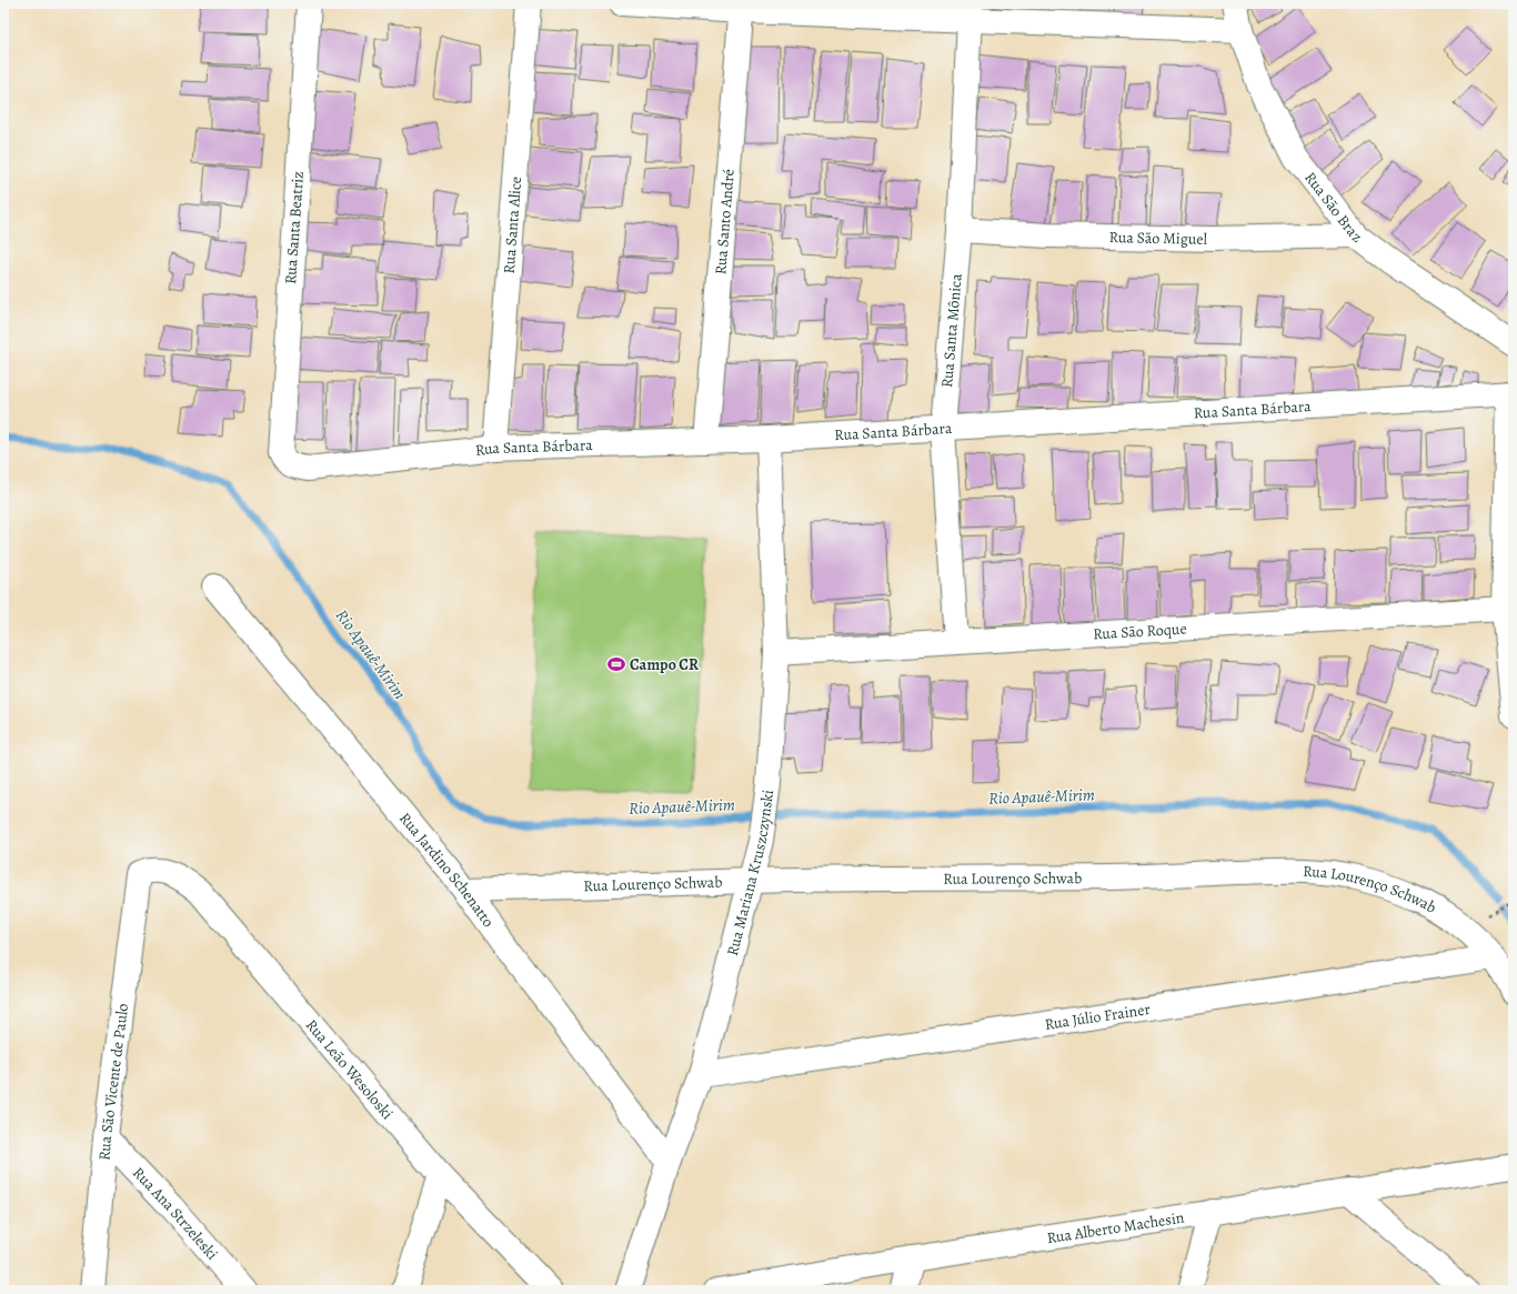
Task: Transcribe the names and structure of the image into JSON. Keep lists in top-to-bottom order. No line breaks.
{"streets":{"street":["Rua São Braz","Rua Santo André","Rua Santa Alice","Rua Santa Beatriz","Rua São Miguel","Rua Santa Mônica","Rua Santa Bárbara","Rua São Roque","Rua Jardino Schenatto","Rua Mariana Kruszczynski","Rua Lourenço Schwab","Rua Júlio Frainer","Rua Leão Wesoloski","Rua São Vicente de Paulo","Rua Ana Strzeleski","Rua Alberto Machesin"]},"crossings":[["Rua São Braz","Rua São Miguel"],["Rua Santo André","Rua Santa Bárbara"],["Rua Santa Alice","Rua Santa Bárbara"],["Rua Santa Beatriz","Rua Santa Bárbara"],["Rua São Miguel","Rua Santa Mônica"],["Rua Santa Mônica","Rua Santa Bárbara"],["Rua Santa Mônica","Rua São Roque"],["Rua Santa Bárbara","Rua Mariana Kruszczynski"],["Rua São Roque","Rua Mariana Kruszczynski"],["Rua Jardino Schenatto","Rua Mariana Kruszczynski"],["Rua Jardino Schenatto","Rua Lourenço Schwab"],["Rua Mariana Kruszczynski","Rua Lourenço Schwab"],["Rua Mariana Kruszczynski","Rua Júlio Frainer"],["Rua Lourenço Schwab","Rua Júlio Frainer"],["Rua Leão Wesoloski","Rua São Vicente de Paulo"],["Rua São Vicente de Paulo","Rua Ana Strzeleski"]],"water":["Rio Apauê-Mirim"],"places":{"sports":["Campo CR"]}}
